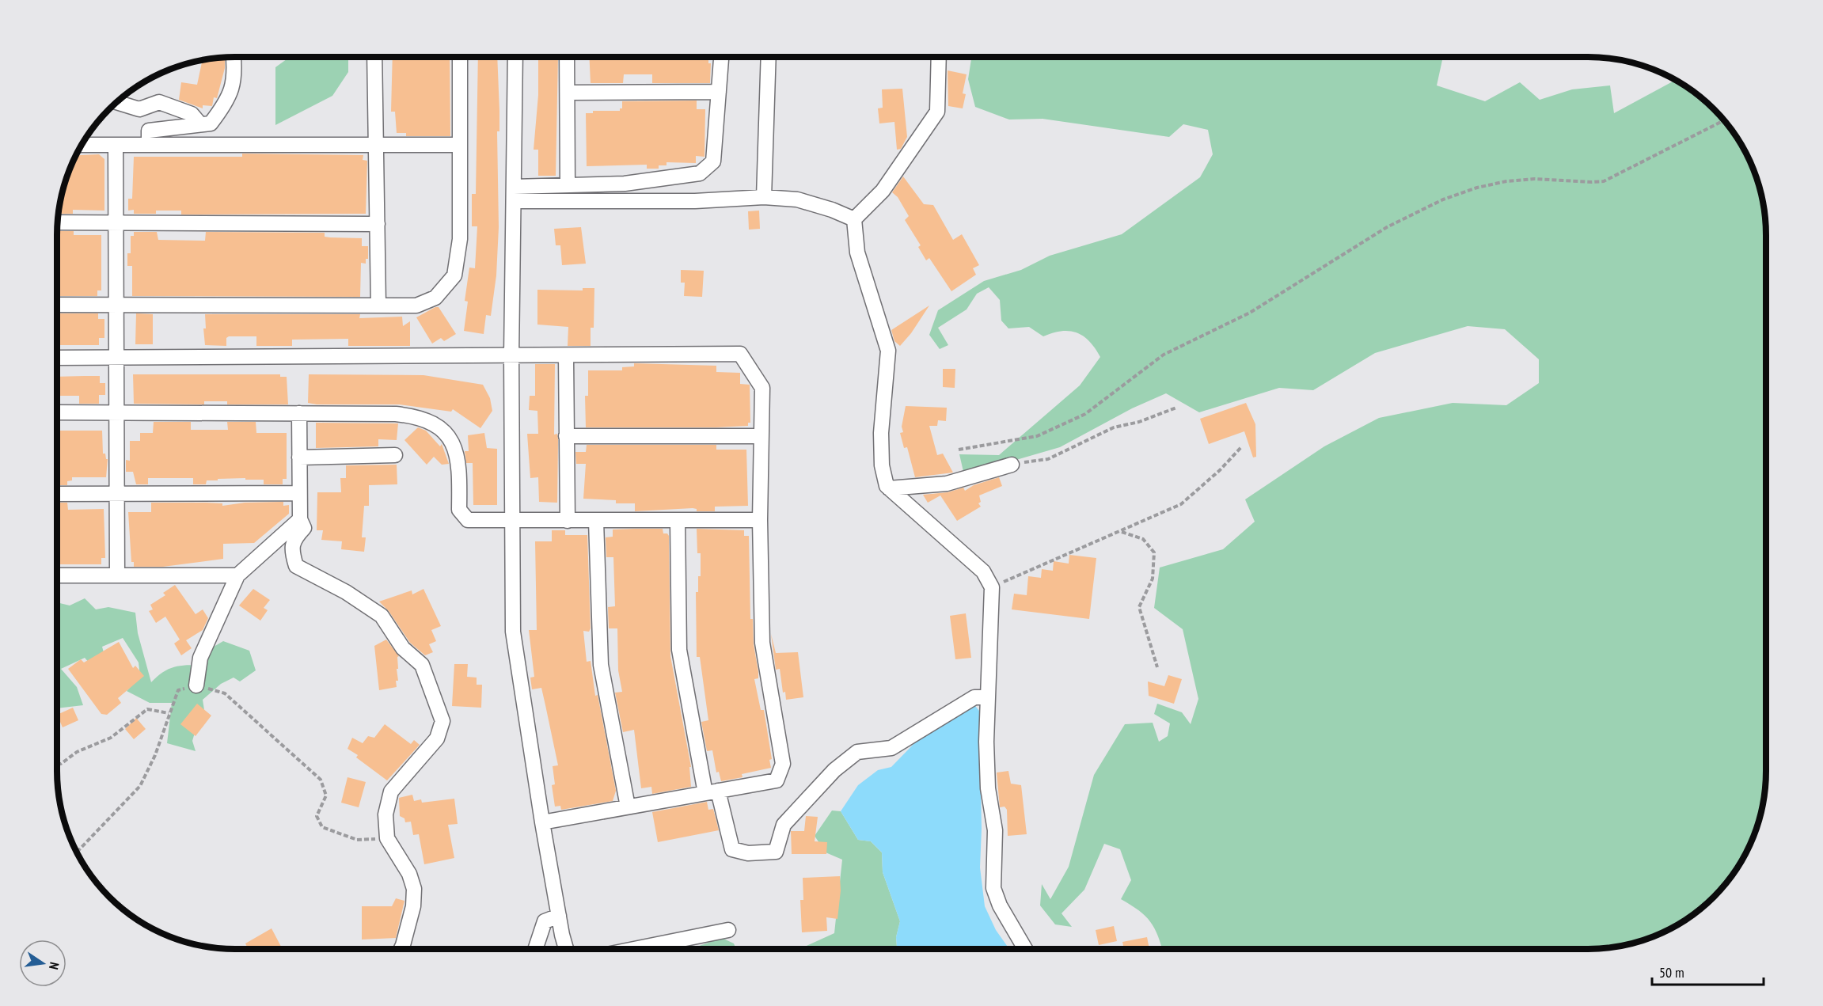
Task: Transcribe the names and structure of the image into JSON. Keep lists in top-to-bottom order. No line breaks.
{"scale_bar":"50 m","north":"right"}
